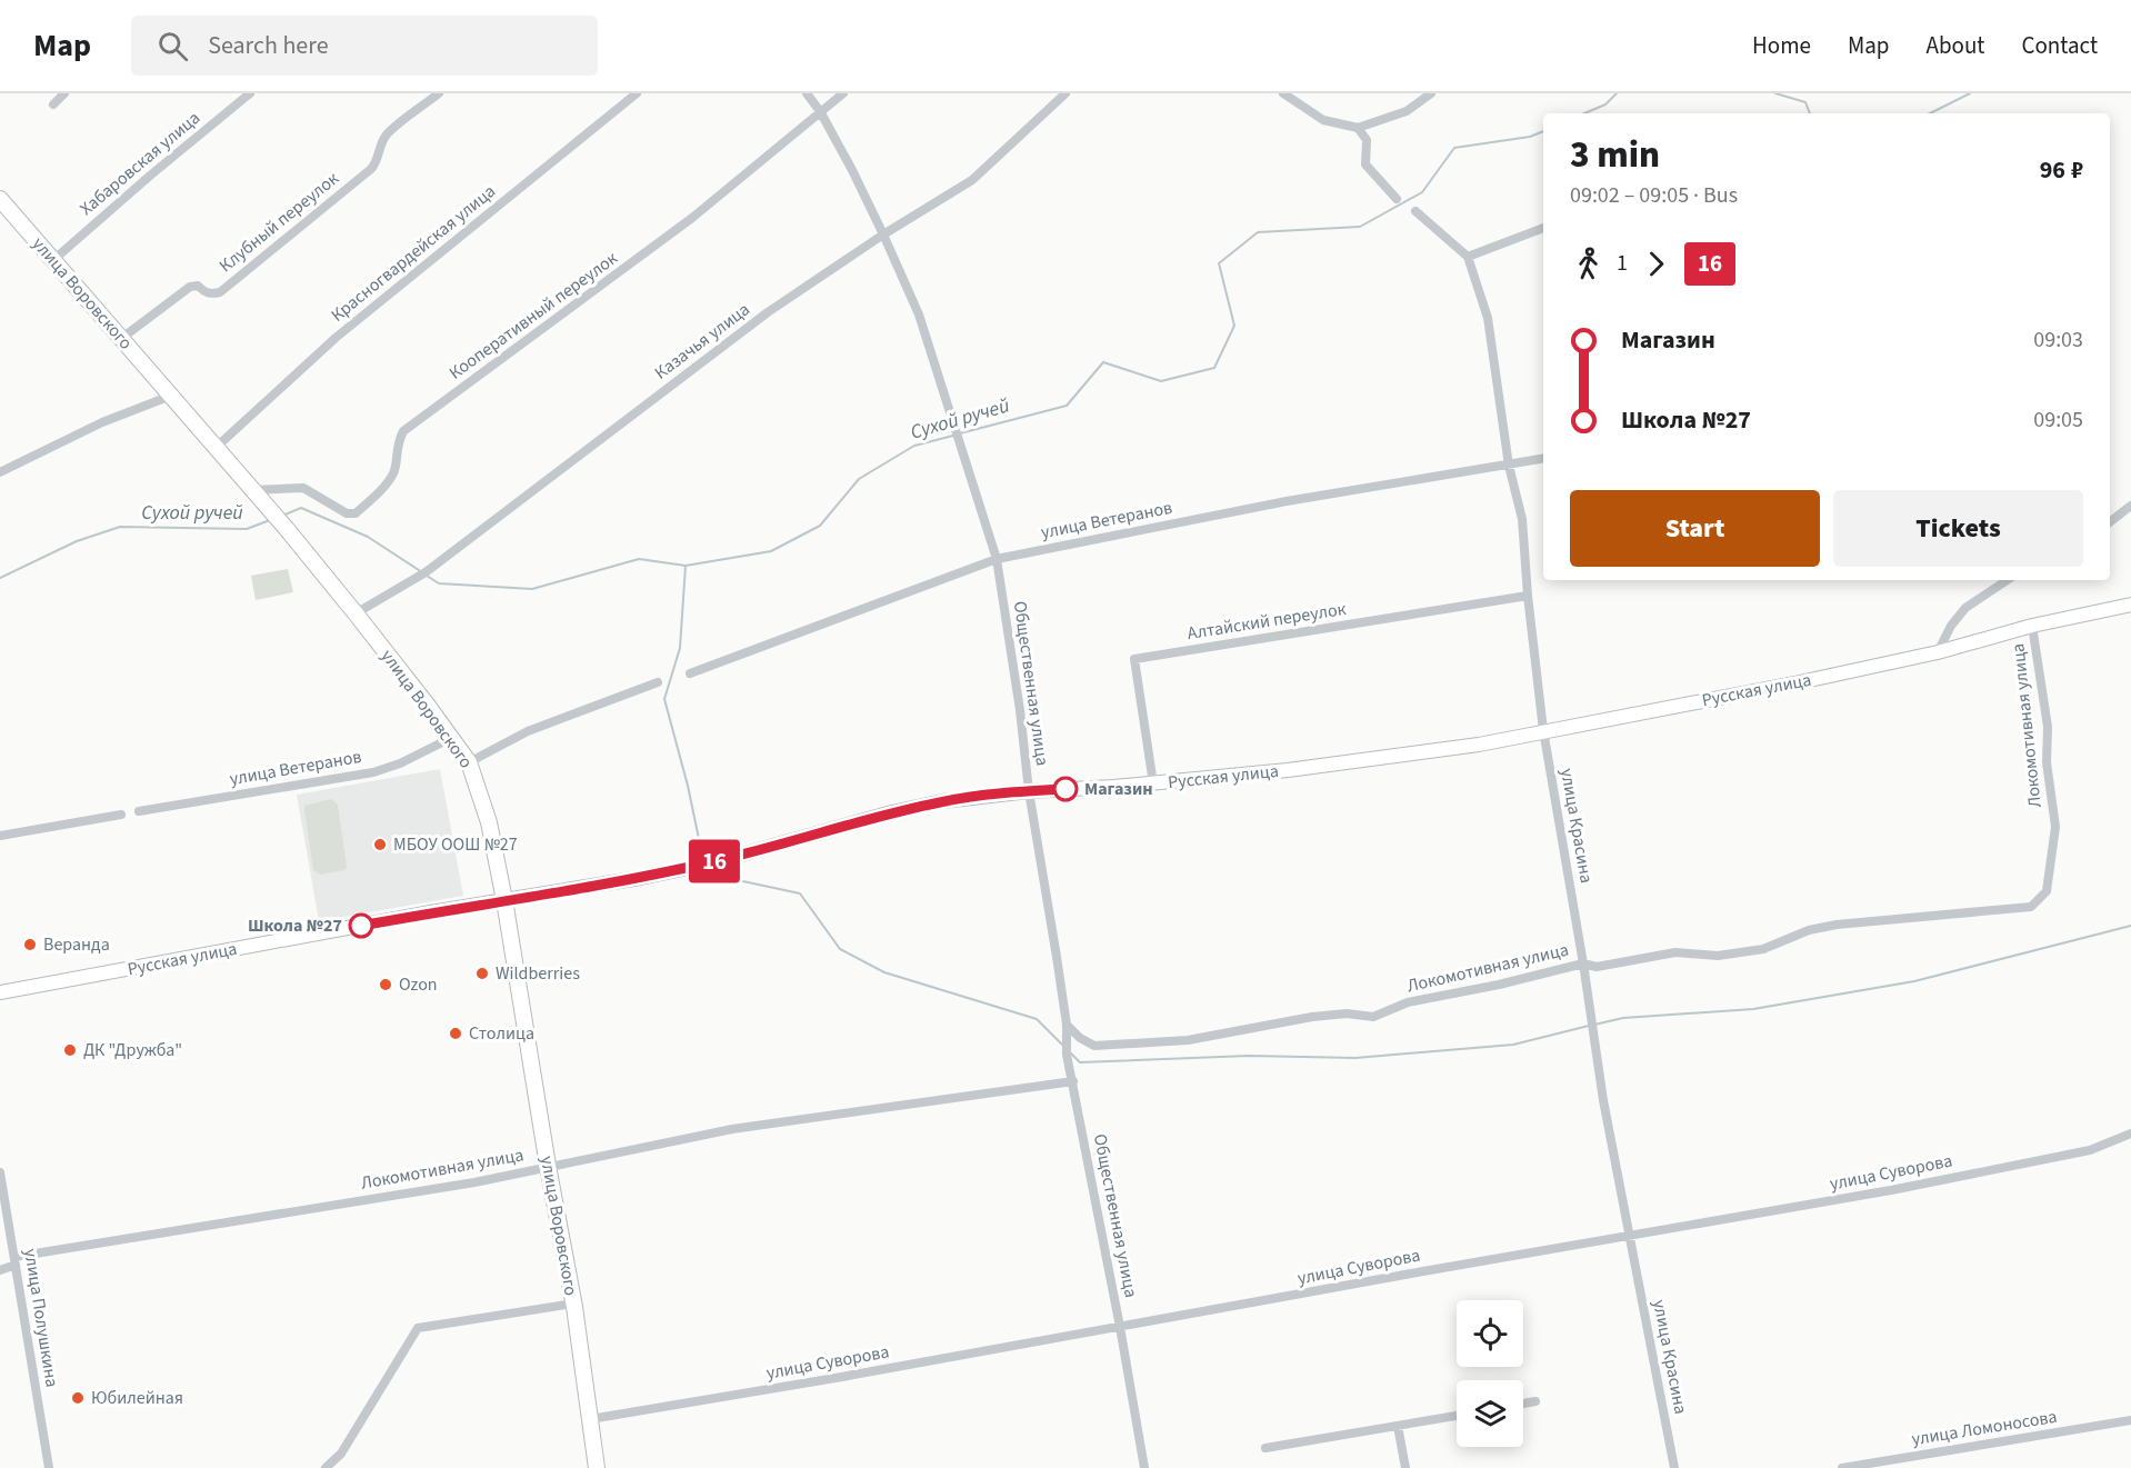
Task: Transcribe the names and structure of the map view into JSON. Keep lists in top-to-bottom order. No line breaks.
{"streets":{"main road":["улица Воровского"],"street":["Хабаровская улица","Клубный переулок","Красногвардейская улица","Кооперативный переулок","Казачья улица","улица Ветеранов","Алтайский переулок","Общественная улица","Русская улица","Локомотивная улица","улица Красина","улица Суворова","улица Полушкина","улица Ломоносова"]},"crossings":[["Хабаровская улица","улица Воровского"],["Клубный переулок","улица Воровского"],["Красногвардейская улица","улица Воровского"],["улица Воровского","Кооперативный переулок"],["улица Воровского","Казачья улица"],["улица Воровского","улица Ветеранов"],["улица Воровского","Русская улица"],["улица Воровского","Локомотивная улица"],["улица Воровского","улица Суворова"],["Кооперативный переулок","Общественная улица"],["Казачья улица","Общественная улица"],["улица Ветеранов","Общественная улица"],["улица Ветеранов","улица Красина"],["Алтайский переулок","Русская улица"],["Алтайский переулок","улица Красина"],["Общественная улица","Русская улица"],["Общественная улица","Локомотивная улица"],["Общественная улица","улица Суворова"],["Русская улица","Локомотивная улица"],["Русская улица","улица Красина"],["Локомотивная улица","улица Красина"],["Локомотивная улица","улица Полушкина"],["улица Красина","улица Суворова"]],"water":["Сухой ручей"],"places":["Магазин","МБОУ ООШ №27","Школа №27","Веранда","Wildberries","Ozon","Столица","ДК \"Дружба\"","Юбилейная"],"lines":["bus line 16"],"page":{"header":"Map","search":"Search here","nav":["Home","Map","About","Contact"],"on_map":"16","heading":["3 min","09:02 – 09:05 · Bus","96 ₽"],"legs":["1","16"],"list":[{"name":"Магазин","value":"09:03"},{"name":"Школа №27","value":"09:05"}],"buttons":["Start","Tickets"]}}
